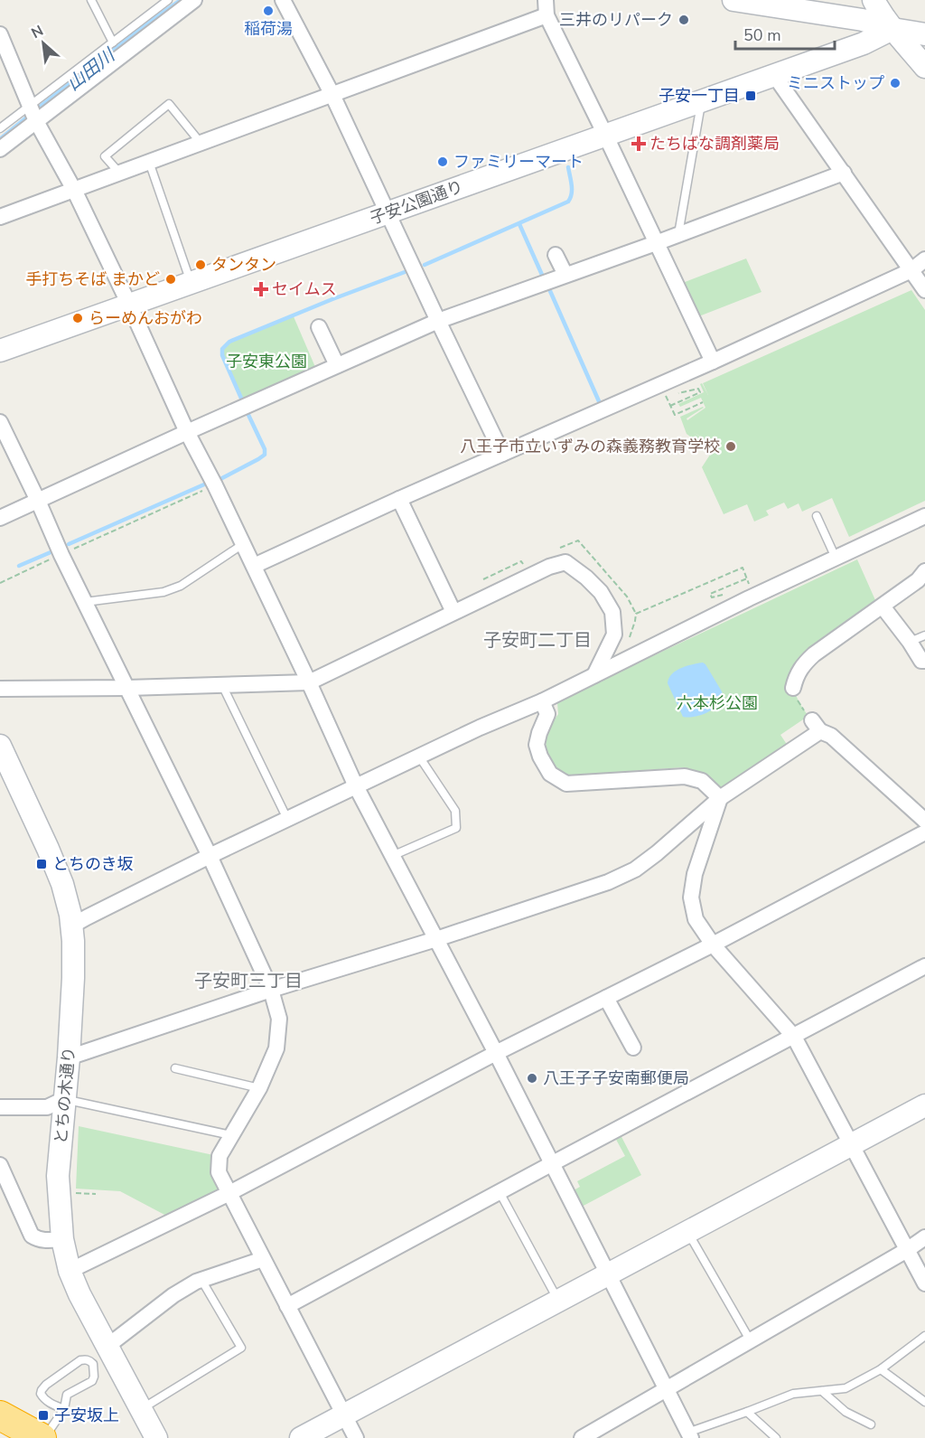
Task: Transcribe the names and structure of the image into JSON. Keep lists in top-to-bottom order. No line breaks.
{"streets":{"street":["子安公園通り","とちの木通り"]},"districts":["子安町二丁目","子安町三丁目"],"water":["山田川"],"parks":["子安東公園","六本杉公園"],"places":{"other":["稲荷湯","三井のリパーク","ミニストップ","ファミリーマート","タンタン","手打ちそば まかど","らーめんおがわ","八王子市立いずみの森義務教育学校","八王子子安南郵便局"],"transit":["子安一丁目","とちのき坂","子安坂上"],"health":["たちばな調剤薬局","セイムス"]},"scale_bar":"50 m","north":"top left"}
